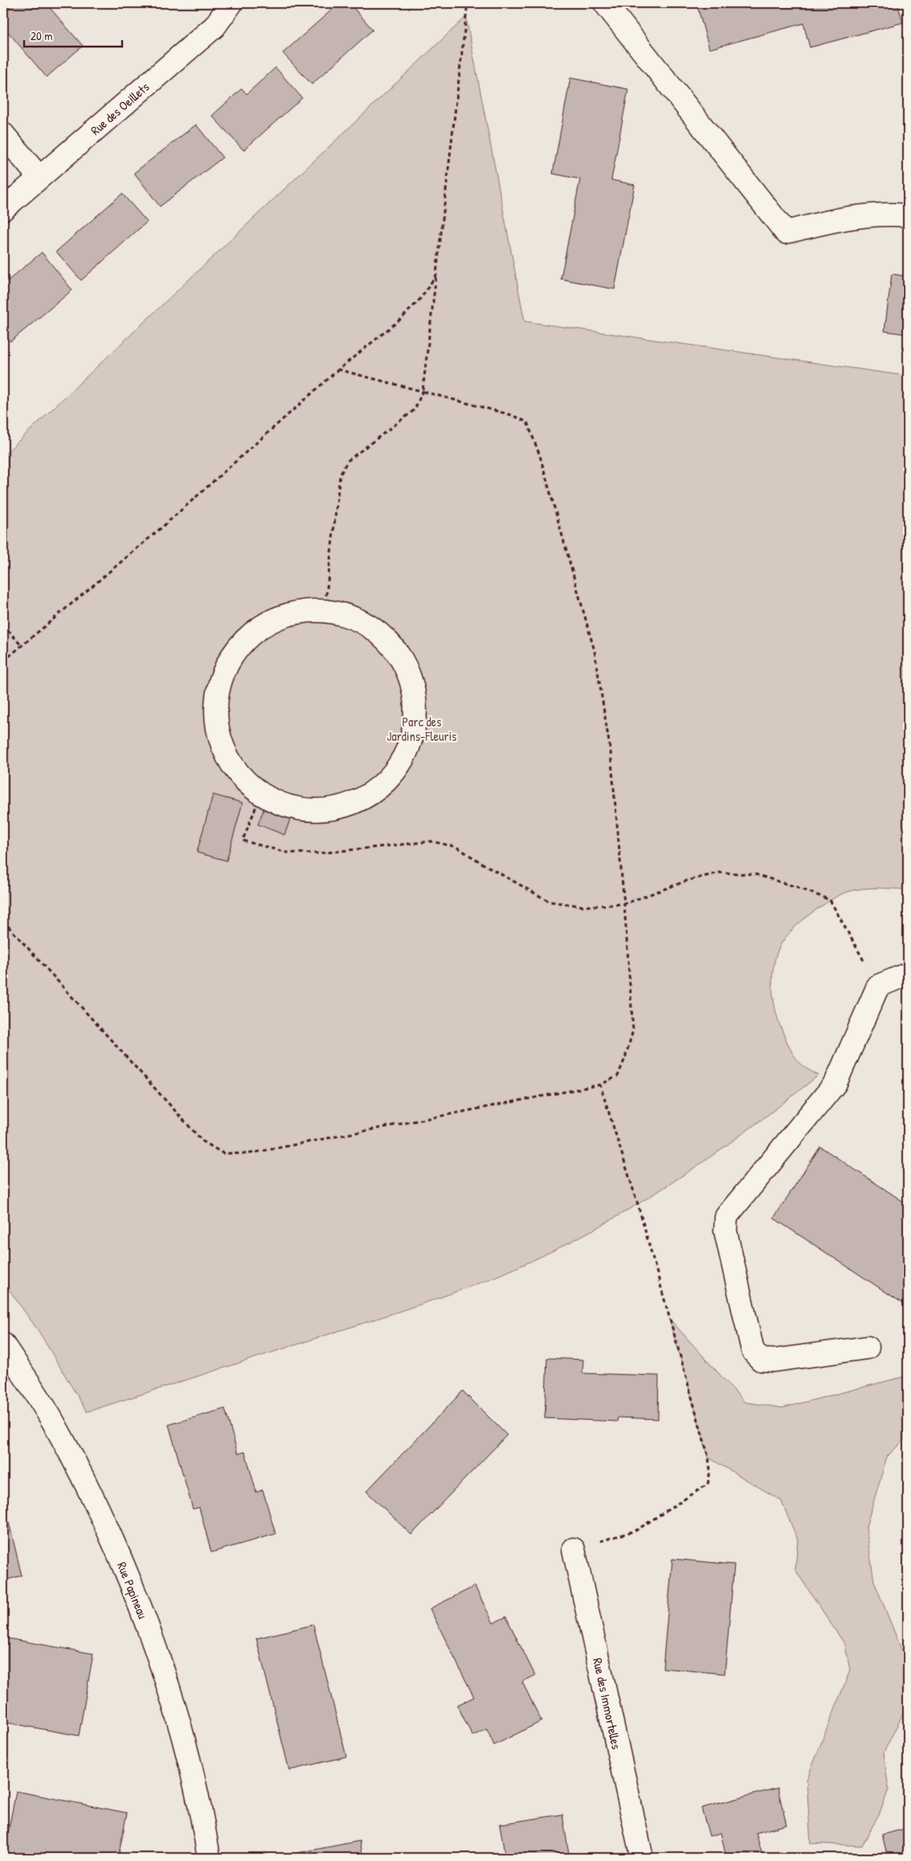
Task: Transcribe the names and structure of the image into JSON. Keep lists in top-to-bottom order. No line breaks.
{"streets":{"street":["Rue des Oeillets","Rue Papineau","Rue des Immortelles"]},"parks":["Parc des Jardins-Fleuris"],"scale_bar":"20 m"}
